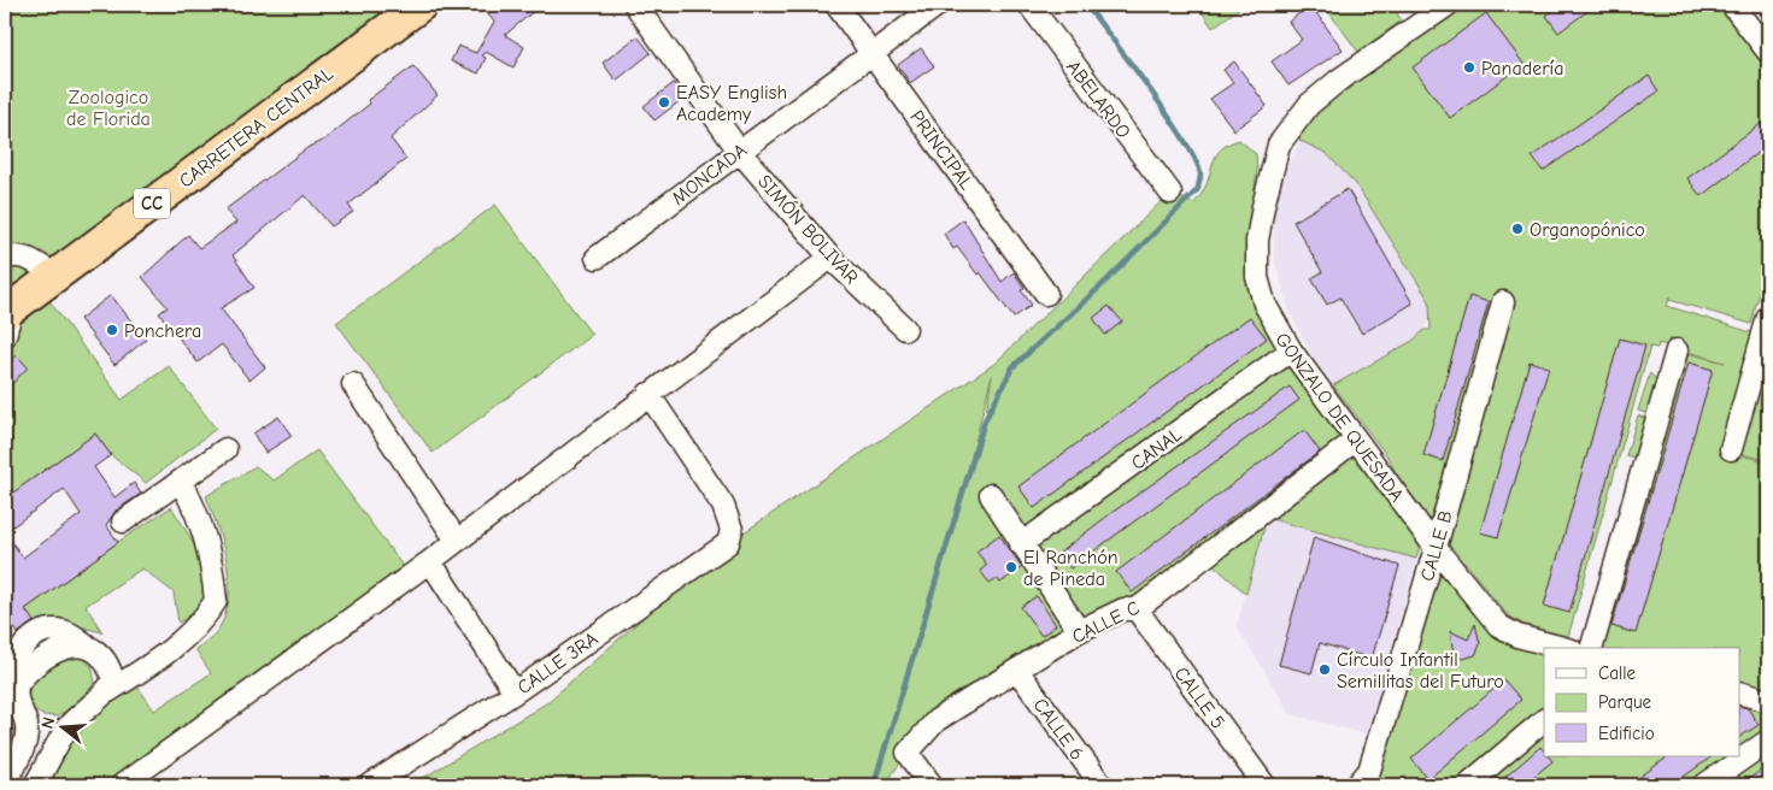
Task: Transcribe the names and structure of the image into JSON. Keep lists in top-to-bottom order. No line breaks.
{"streets":{"highway":["CARRETERA CENTRAL","CC"],"street":["ABELARDO","PRINCIPAL","MONCADA","SIMÓN BOLIVAR","GONZALO DE QUESADA","CANAL","CALLE B","CALLE C","CALLE 3RA","CALLE 5","CALLE 6"]},"crossings":[["PRINCIPAL","MONCADA"],["MONCADA","SIMÓN BOLIVAR"],["GONZALO DE QUESADA","CANAL"],["GONZALO DE QUESADA","CALLE B"],["GONZALO DE QUESADA","CALLE C"],["CALLE C","CALLE 5"],["CALLE C","CALLE 6"]],"parks":["Zoologico de Florida"],"places":["Panadería","EASY English Academy","Organopónico","Ponchera","El Ranchón de Pineda","Círculo Infantil Semillitas del Futuro"],"legend":["Calle","Parque","Edificio"],"north":"left"}
